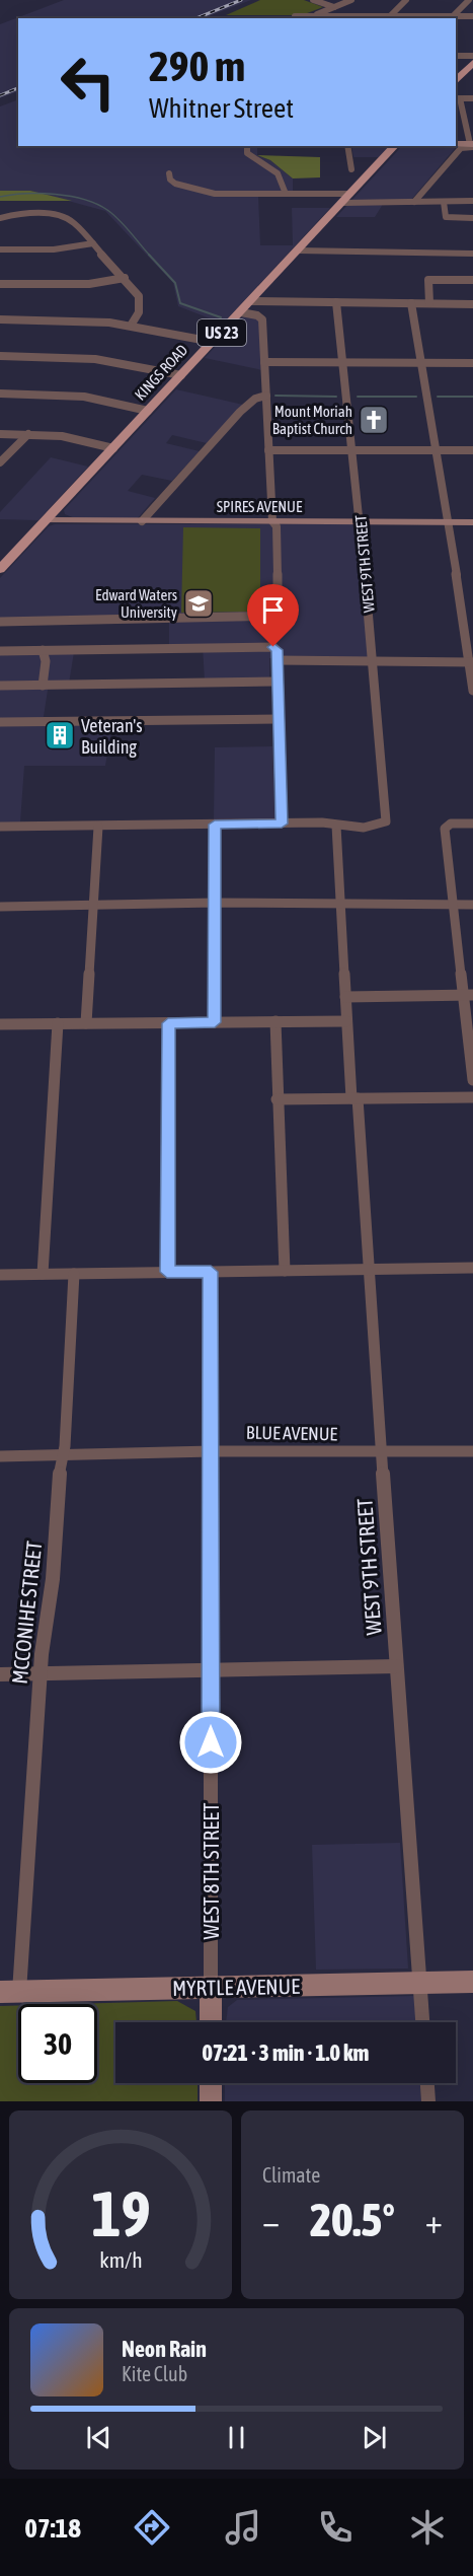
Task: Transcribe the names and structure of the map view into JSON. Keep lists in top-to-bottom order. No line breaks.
{"streets":{"main road":["US 23","KINGS ROAD","SPIRES AVENUE","WEST 8TH STREET","MYRTLE AVENUE"],"street":["WEST 9TH STREET","BLUE AVENUE","MCCONIHE STREET"]},"crossings":[["KINGS ROAD","SPIRES AVENUE"],["SPIRES AVENUE","WEST 9TH STREET"],["WEST 9TH STREET","BLUE AVENUE"],["WEST 9TH STREET","MYRTLE AVENUE"],["BLUE AVENUE","MCCONIHE STREET"],["BLUE AVENUE","WEST 8TH STREET"],["MCCONIHE STREET","MYRTLE AVENUE"],["WEST 8TH STREET","MYRTLE AVENUE"]],"places":{"church":["Mount Moriah Baptist Church"],"school or university":["Edward Waters University"],"building":["Veteran's Building"]},"page":{"turn":["290 m","Whitner Street"],"limit":"30","trip":"07:21 · 3 min · 1.0 km","tile":"Climate","heat":["−","20.5°","+"],"song":["Neon Rain","Kite Club"],"tabs":"07:18","gauge":["19","km/h"]}}
